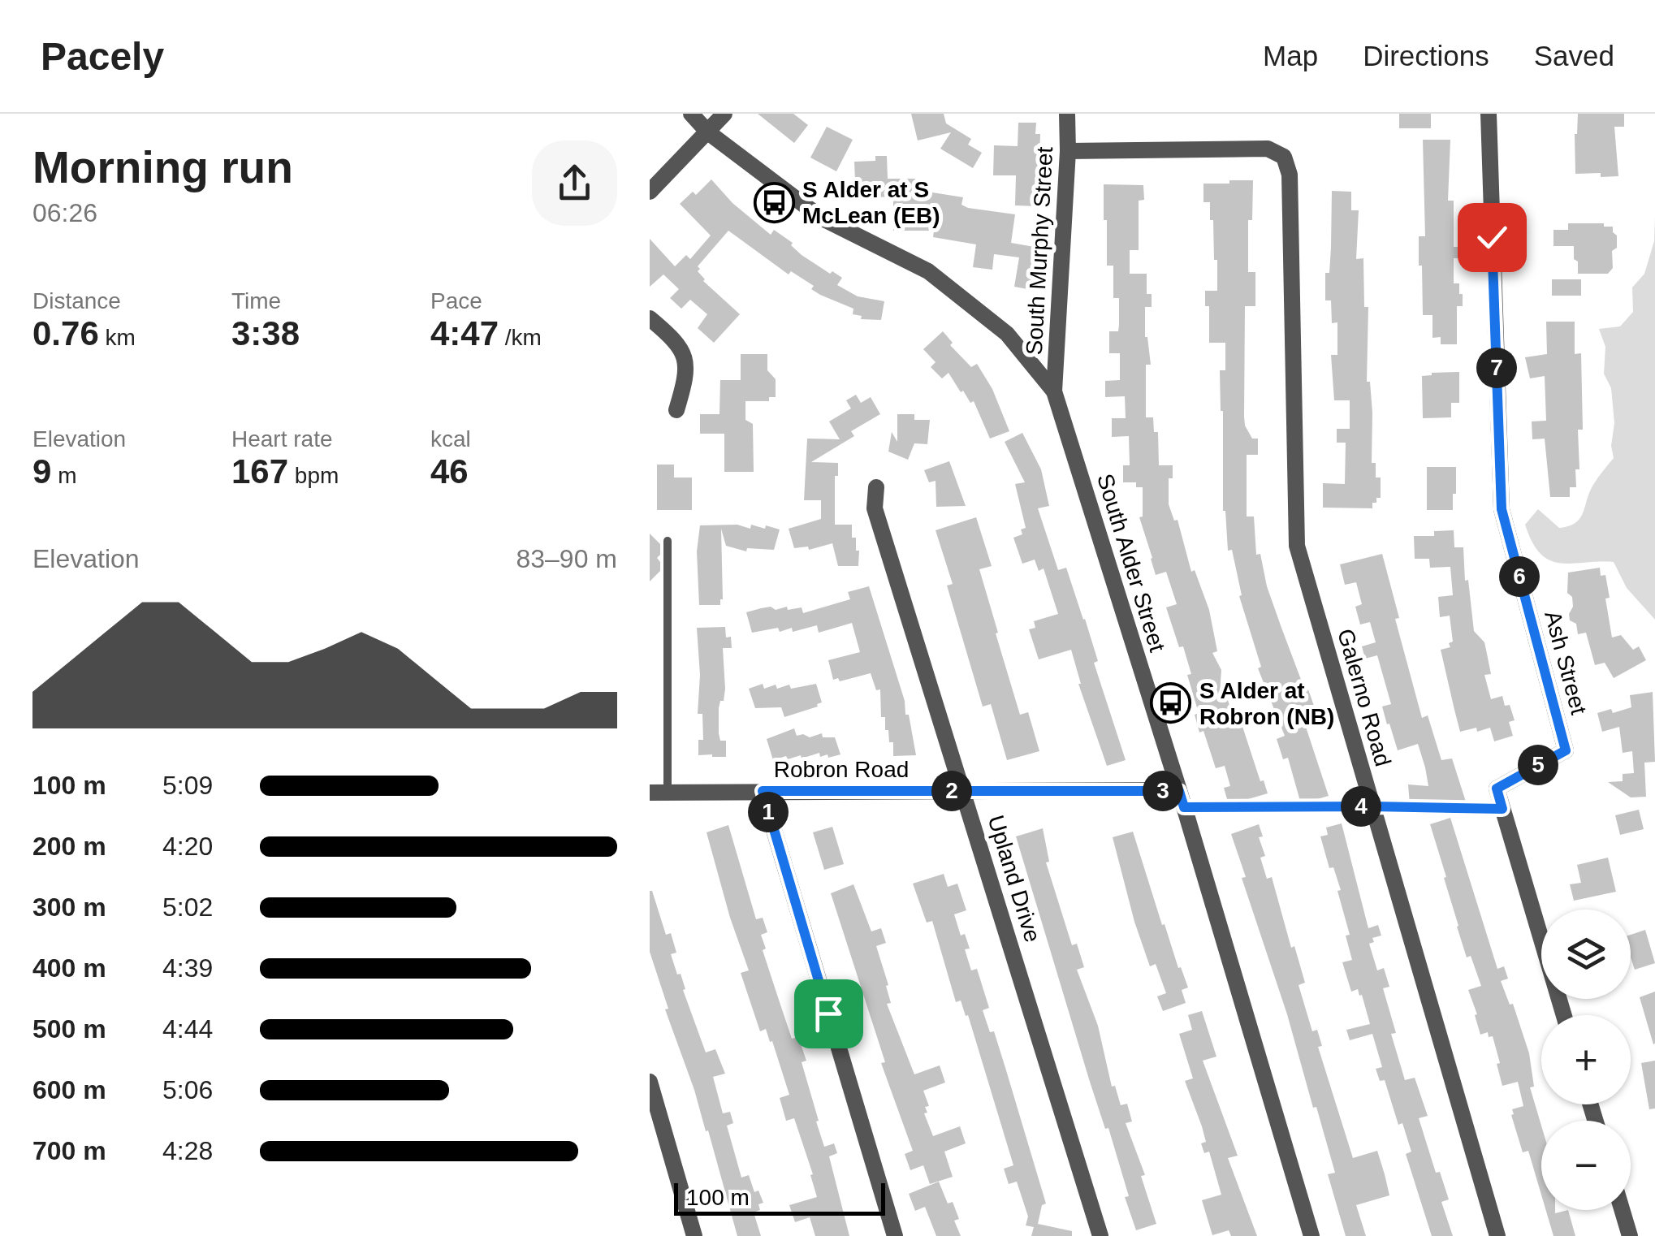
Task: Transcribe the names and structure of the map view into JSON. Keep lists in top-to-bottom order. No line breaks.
{"streets":{"street":["South Murphy Street","South Alder Street","Ash Street","Galerno Road","Robron Road","Upland Drive"]},"crossings":[["South Murphy Street","South Alder Street"],["South Murphy Street","Galerno Road"],["South Alder Street","Robron Road"],["Robron Road","Upland Drive"]],"places":{"bus stop":["S Alder at S McLean (EB)","S Alder at Robron (NB)"]},"scale_bar":"100 m","page":{"header":"Pacely","nav":["Map","Directions","Saved"],"heading":["Morning run","06:26"],"stats":[["Distance","0.76 km"],["Time","3:38"],["Pace","4:47 /km"],["Elevation","9 m"],["Heart rate","167 bpm"],["kcal","46"]],"pins":["7","6","5","2","3","4","1"],"chart":["Elevation","83–90 m"],"list":[{"name":"100 m","note":"5:09"},{"name":"200 m","note":"4:20"},{"name":"300 m","note":"5:02"},{"name":"400 m","note":"4:39"},{"name":"500 m","note":"4:44"},{"name":"600 m","note":"5:06"},{"name":"700 m","note":"4:28"}],"map_buttons":["+","−"],"scale":"100 m"}}
